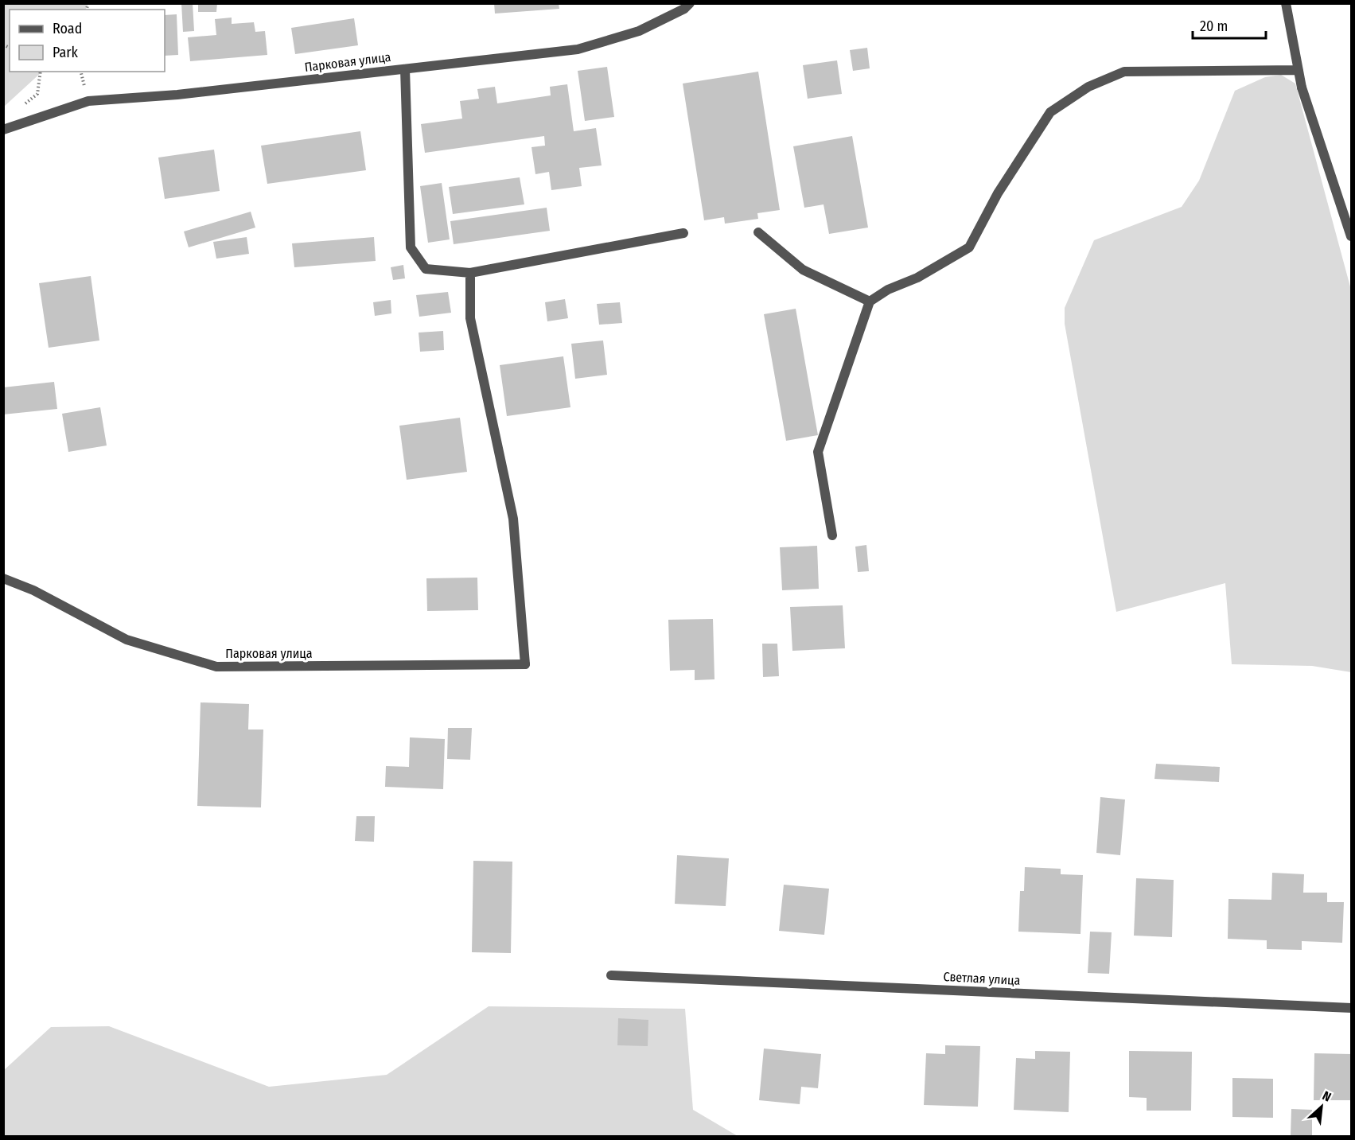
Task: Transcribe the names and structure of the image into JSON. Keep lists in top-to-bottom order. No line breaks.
{"streets":{"street":["Парковая улица","Светлая улица"]},"legend":["Road","Park"],"scale_bar":"20 m","north":"top right"}
